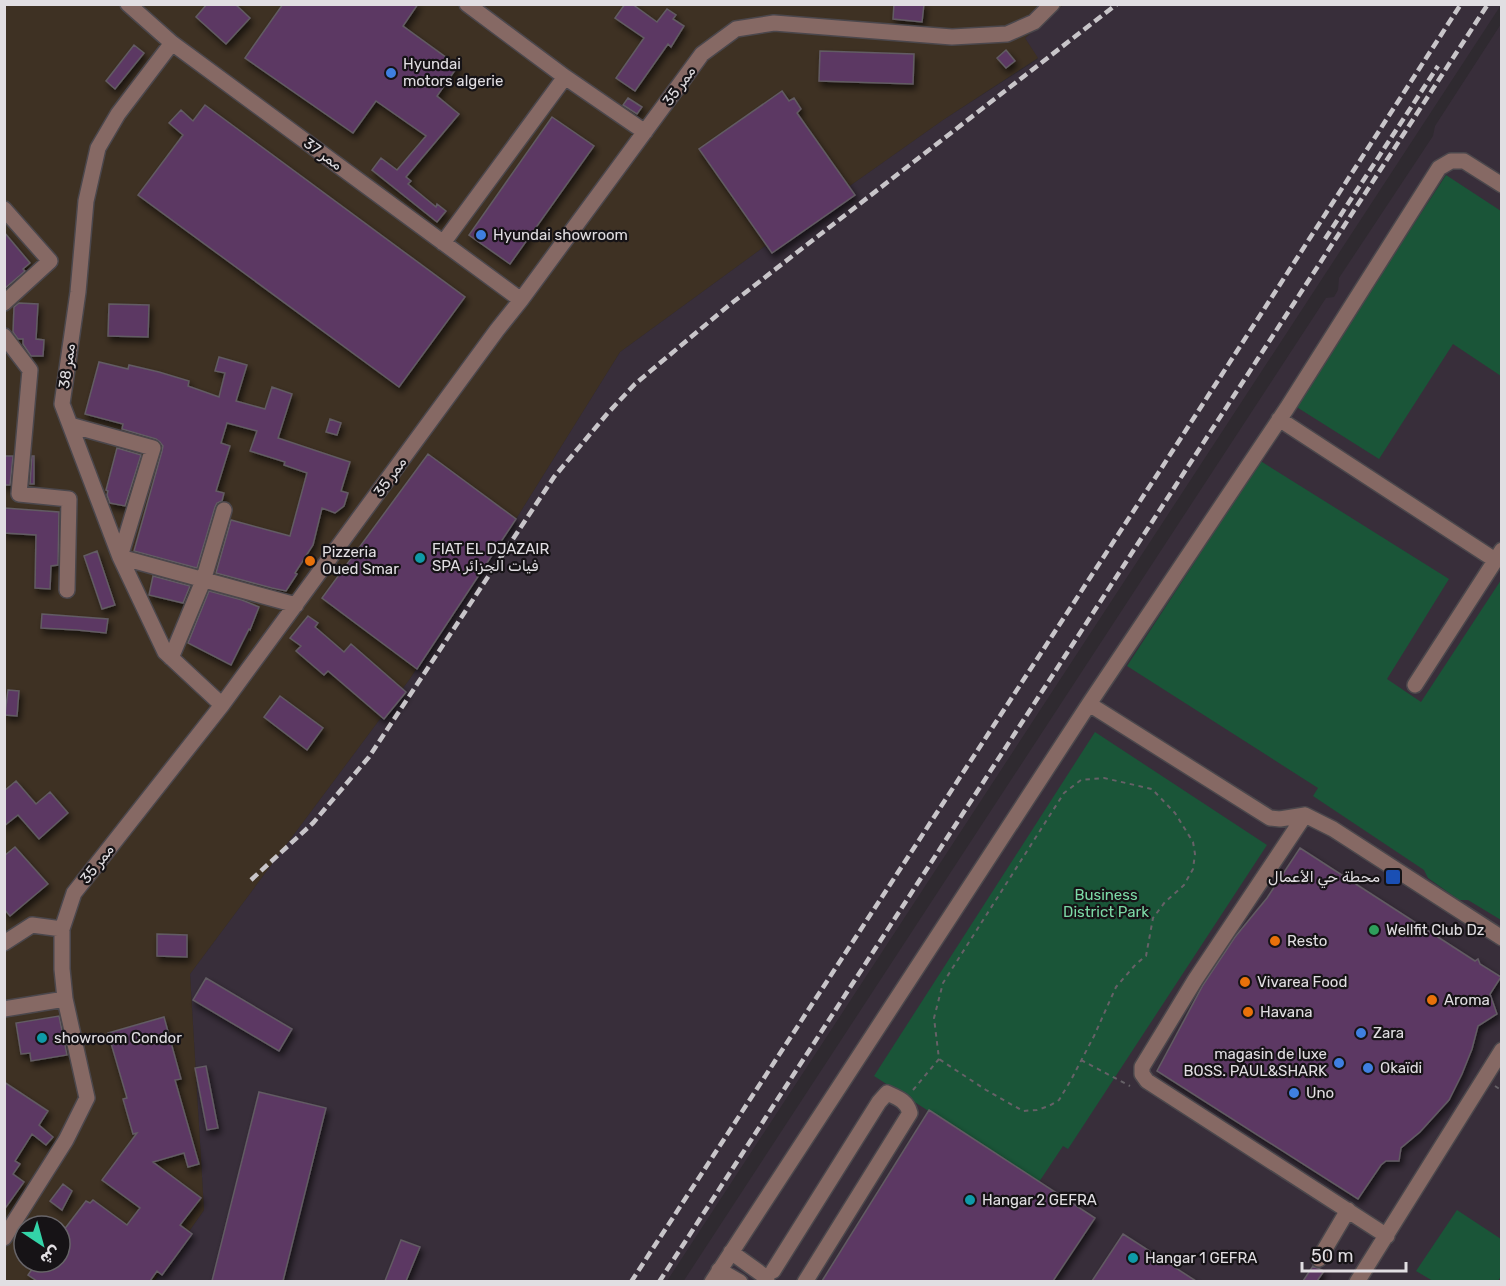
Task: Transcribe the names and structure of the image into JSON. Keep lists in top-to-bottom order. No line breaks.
{"streets":{"street":["ممر 35","ممر 37","ممر 38"]},"crossings":[["ممر 35","ممر 37"],["ممر 35","ممر 38"],["ممر 37","ممر 38"]],"parks":["Business District Park"],"places":{"other":["Hyundai motors algerie","Hyundai showroom","FIAT EL DJAZAIR SPA فيات الجزائر","Pizzeria Oued Smar","Wellfit Club Dz","Resto","Vivarea Food","Aroma","Havana","Zara","showroom Condor","magasin de luxe BOSS. PAUL&SHARK","Okaïdi","Uno","Hangar 2 GEFRA","Hangar 1 GEFRA"],"transit":["محطة حي الأعمال"]},"scale_bar":"50 m","north":"bottom right"}
